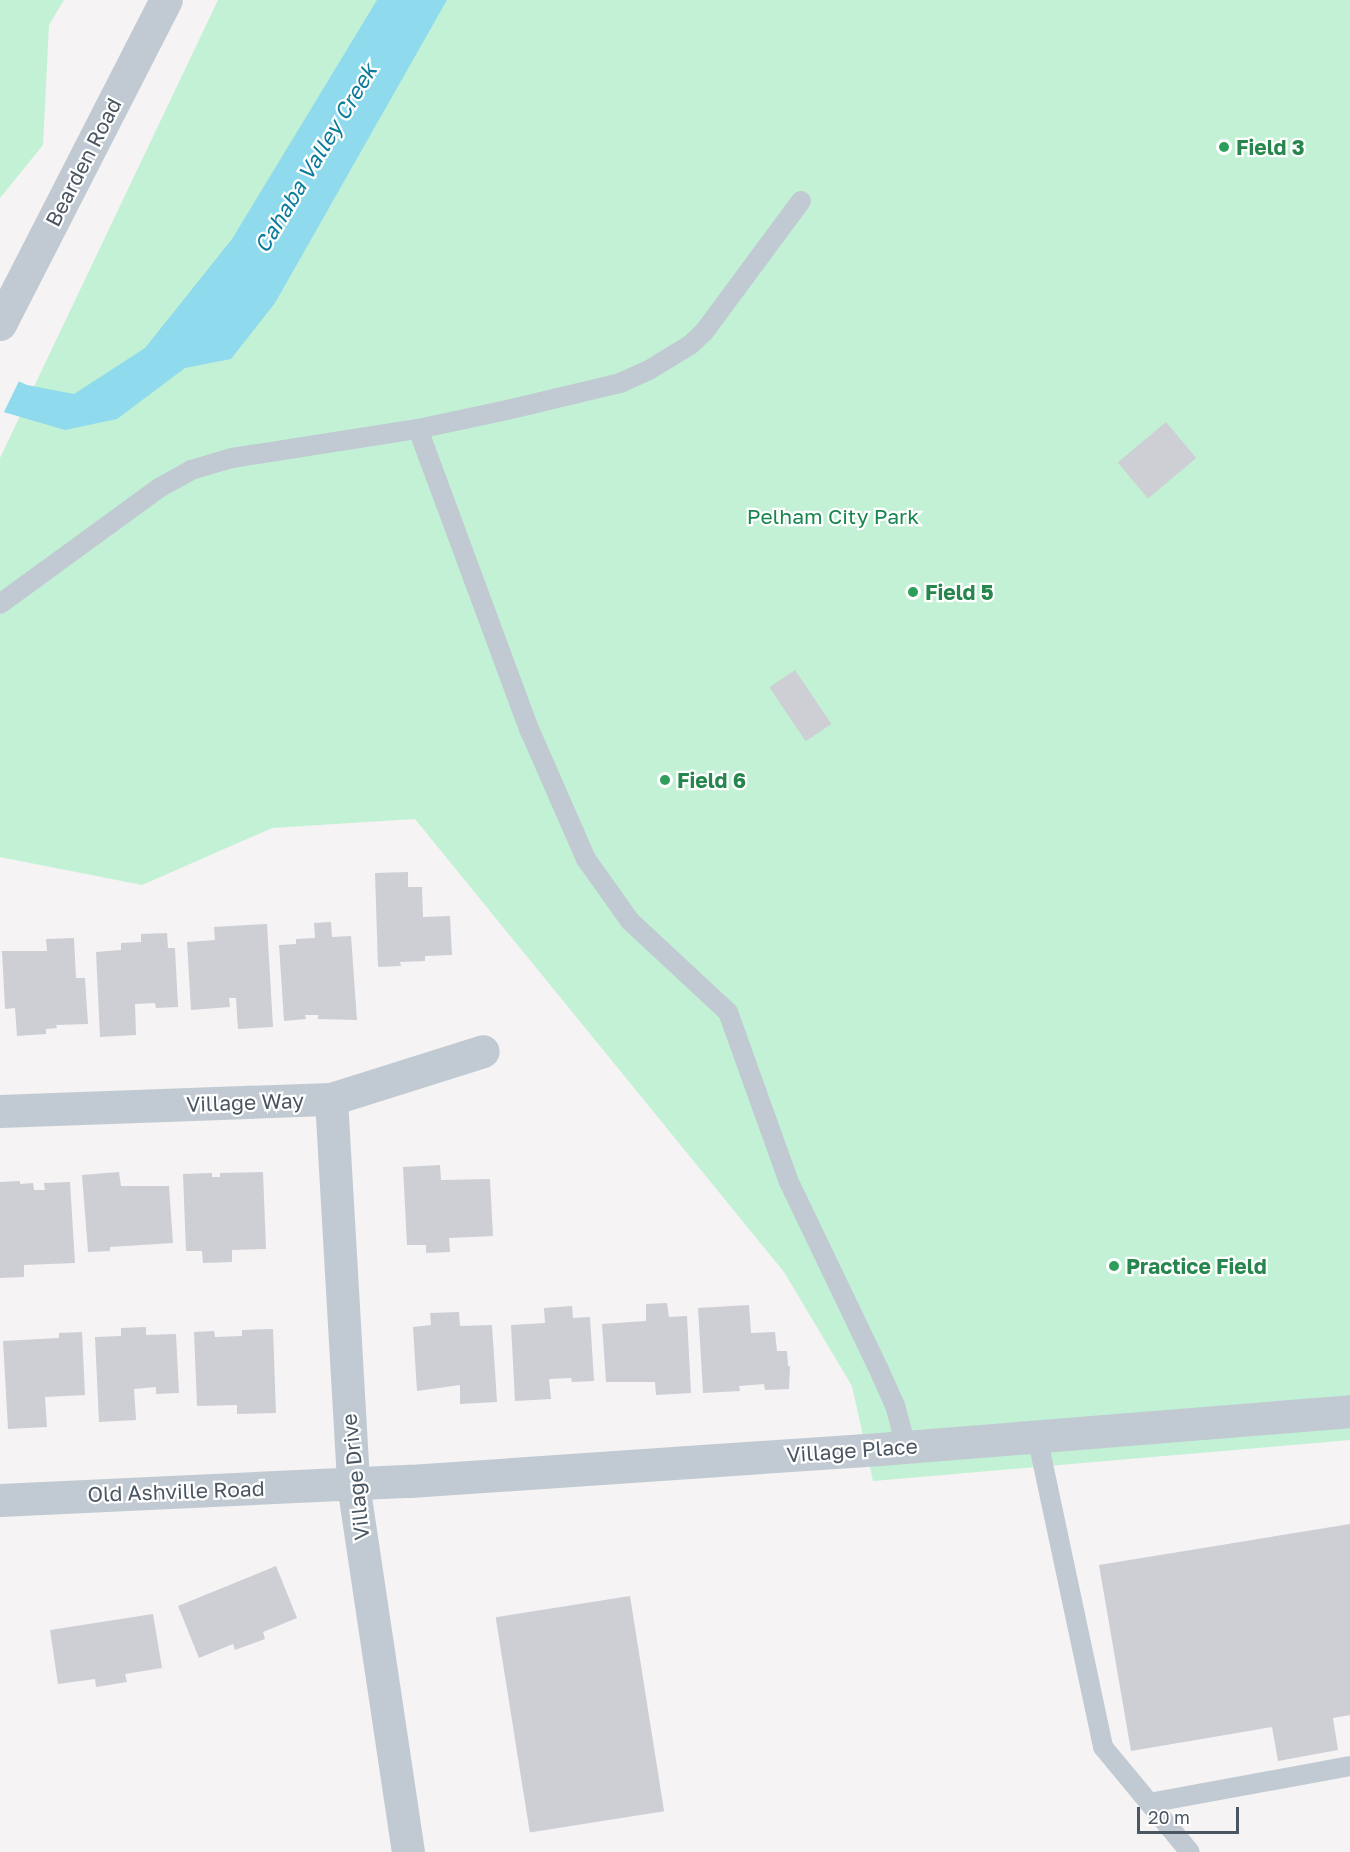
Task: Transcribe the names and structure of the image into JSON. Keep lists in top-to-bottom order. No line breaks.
{"streets":{"street":["Bearden Road","Village Way","Village Place","Village Drive","Old Ashville Road"]},"crossings":[["Village Way","Village Drive"],["Village Place","Village Drive"],["Village Place","Old Ashville Road"],["Village Drive","Old Ashville Road"]],"water":["Cahaba Valley Creek"],"parks":["Pelham City Park"],"places":["Field 3","Field 5","Field 6","Practice Field"],"scale_bar":"20 m"}
